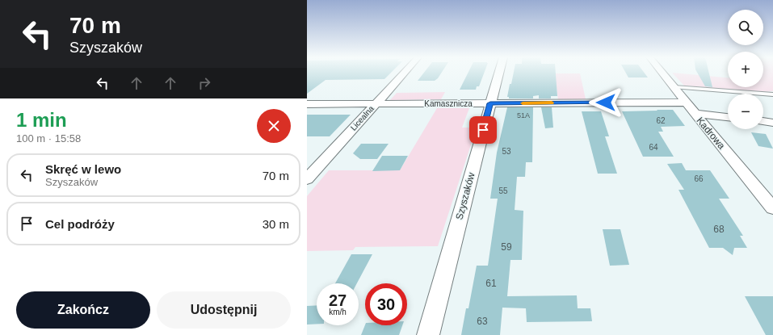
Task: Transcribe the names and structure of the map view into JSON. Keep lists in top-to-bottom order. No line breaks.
{"streets":{"street":["Kamasznicza","Licealna","Kadrowa","Szyszaków"]},"crossings":[["Kamasznicza","Licealna"],["Kamasznicza","Kadrowa"],["Kamasznicza","Szyszaków"]],"house_numbers":["51A","62","64","53","66","55","68","59","61","63"],"page":{"turn":["70 m","Szyszaków"],"map_buttons":["+","−"],"heading":["1 min","100 m · 15:58"],"list":[{"name":"Skręć w lewo","note":"Szyszaków","value":"70 m"},{"name":"Cel podróży","value":"30 m"}],"speed":"27 km/h","limit":"30","buttons":["Zakończ","Udostępnij"]}}
